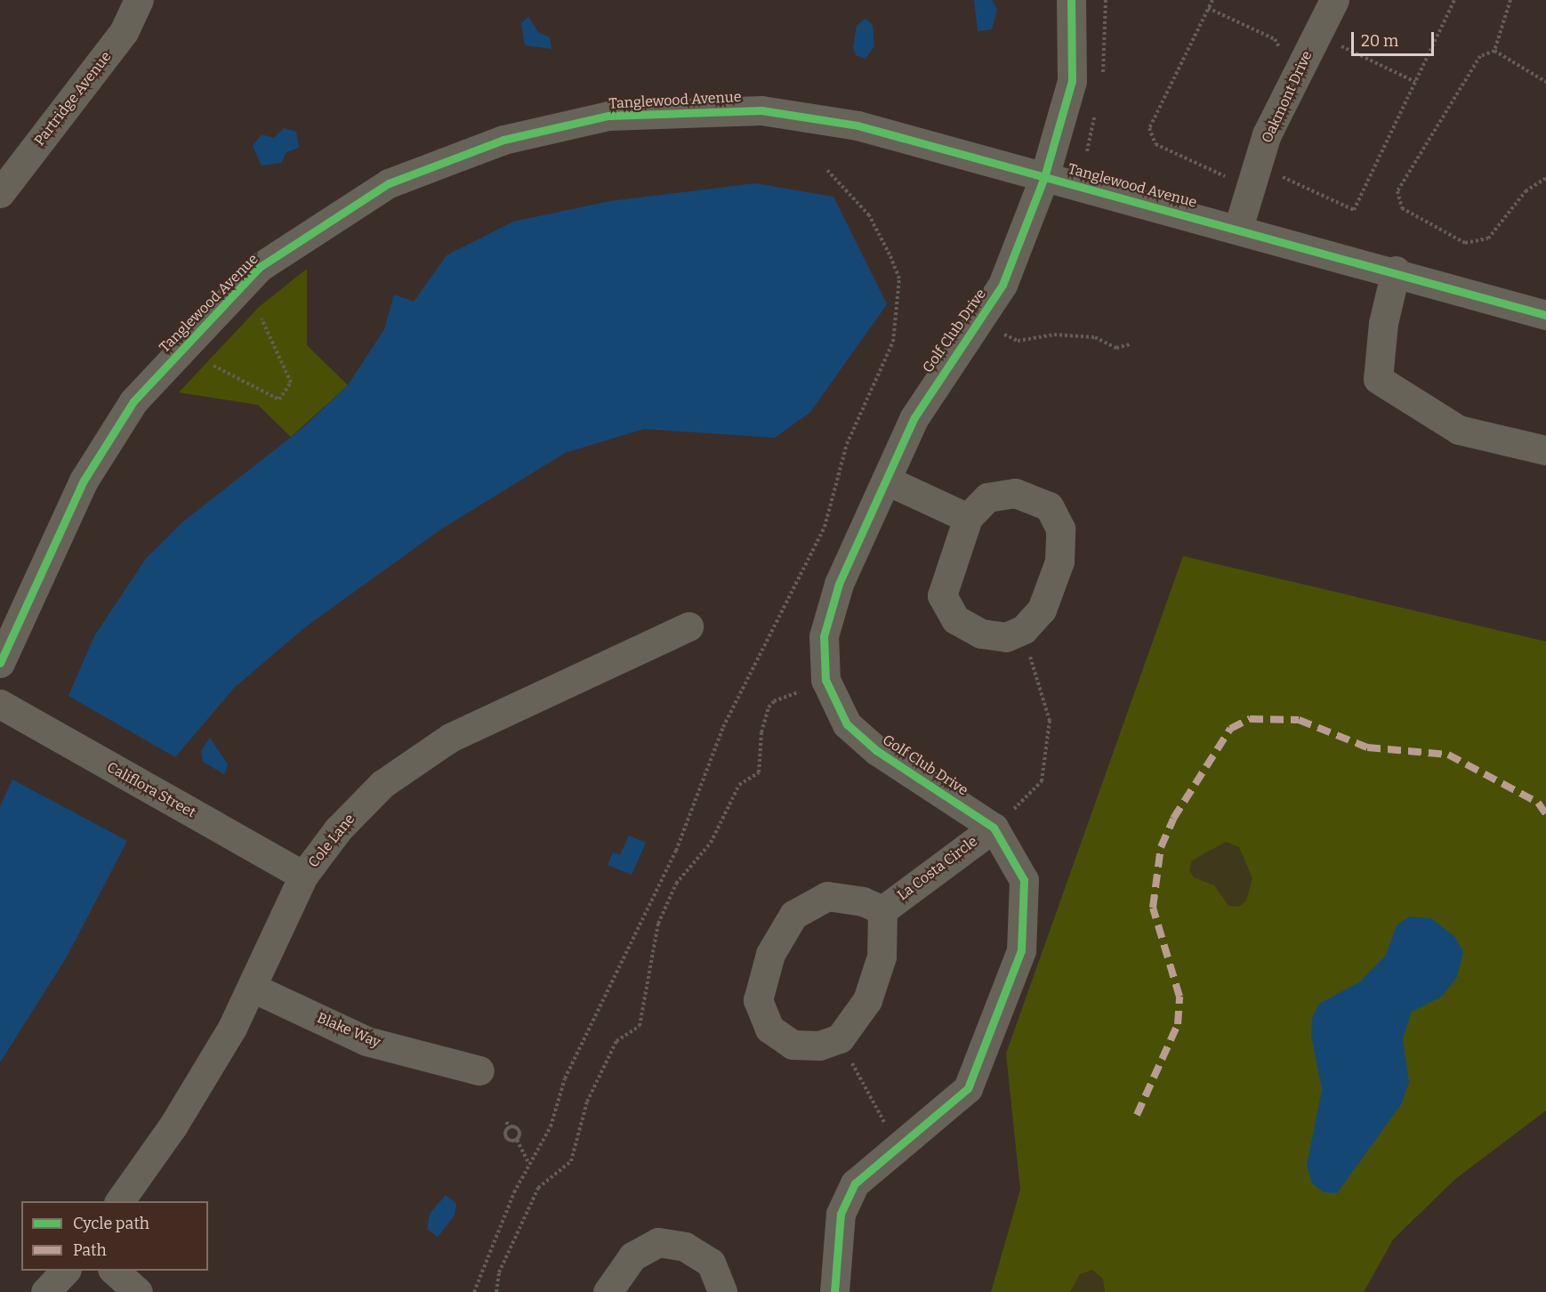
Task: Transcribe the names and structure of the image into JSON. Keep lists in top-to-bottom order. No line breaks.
{"streets":{"street":["Oakmont Drive","Partridge Avenue","Tanglewood Avenue","Golf Club Drive","Califlora Street","Cole Lane","La Costa Circle","Blake Way"]},"crossings":[["Oakmont Drive","Tanglewood Avenue"],["Tanglewood Avenue","Golf Club Drive"],["Golf Club Drive","La Costa Circle"],["Califlora Street","Cole Lane"],["Cole Lane","Blake Way"]],"legend":["Cycle path","Path"],"scale_bar":"20 m"}
